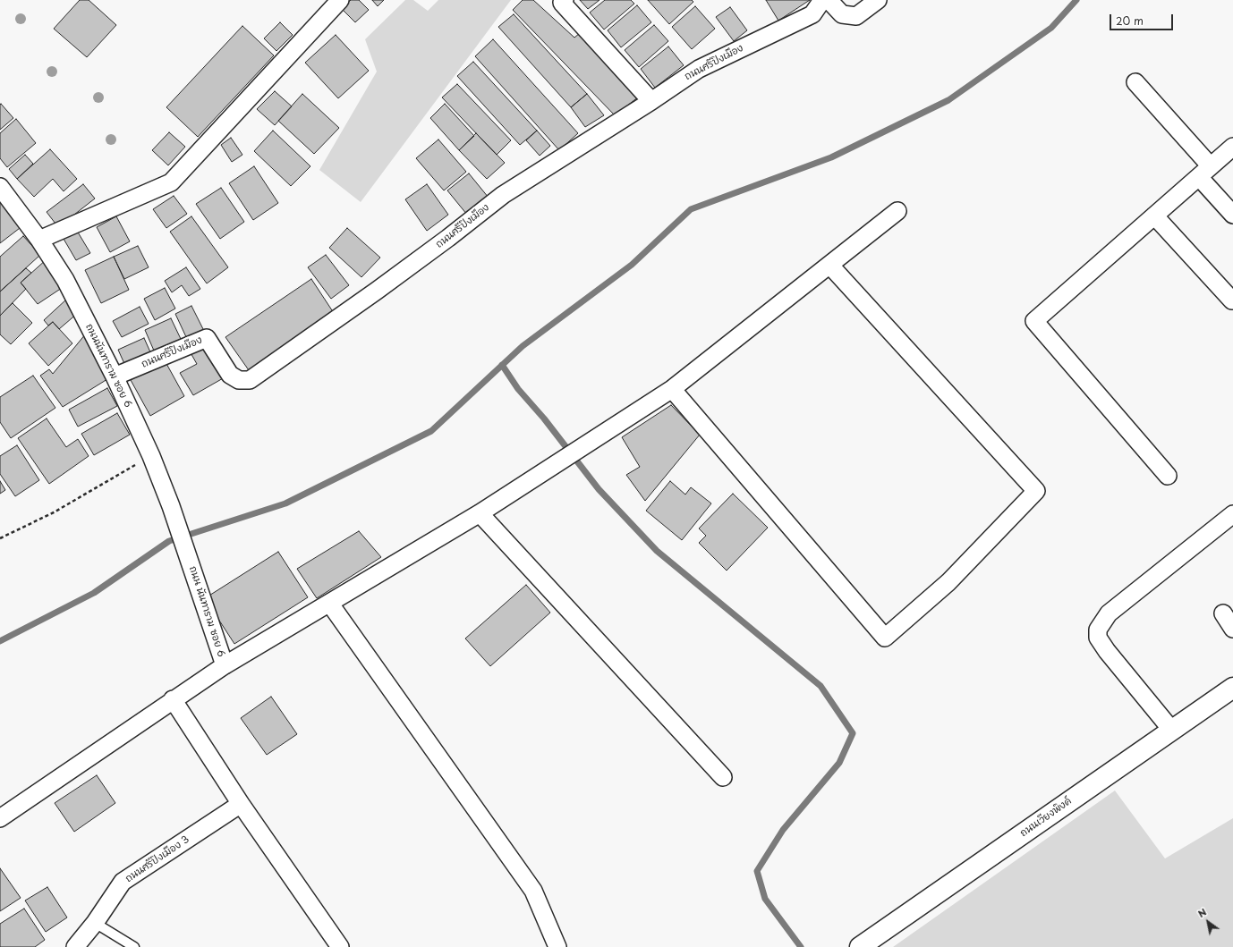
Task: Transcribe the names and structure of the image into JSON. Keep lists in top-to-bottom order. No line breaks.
{"streets":{"street":["ถนนศรีปิงเมือง","ถนนนันทาราม ซอย 6","ถนน นันทาราม ซอย 6","ถนนเวียงพิงค์","ถนนศรีปิงเมือง 3"]},"crossings":[["ถนนศรีปิงเมือง","ถนนนันทาราม ซอย 6"],["ถนนนันทาราม ซอย 6","ถนน นันทาราม ซอย 6"]],"scale_bar":"20 m","north":"top left"}
